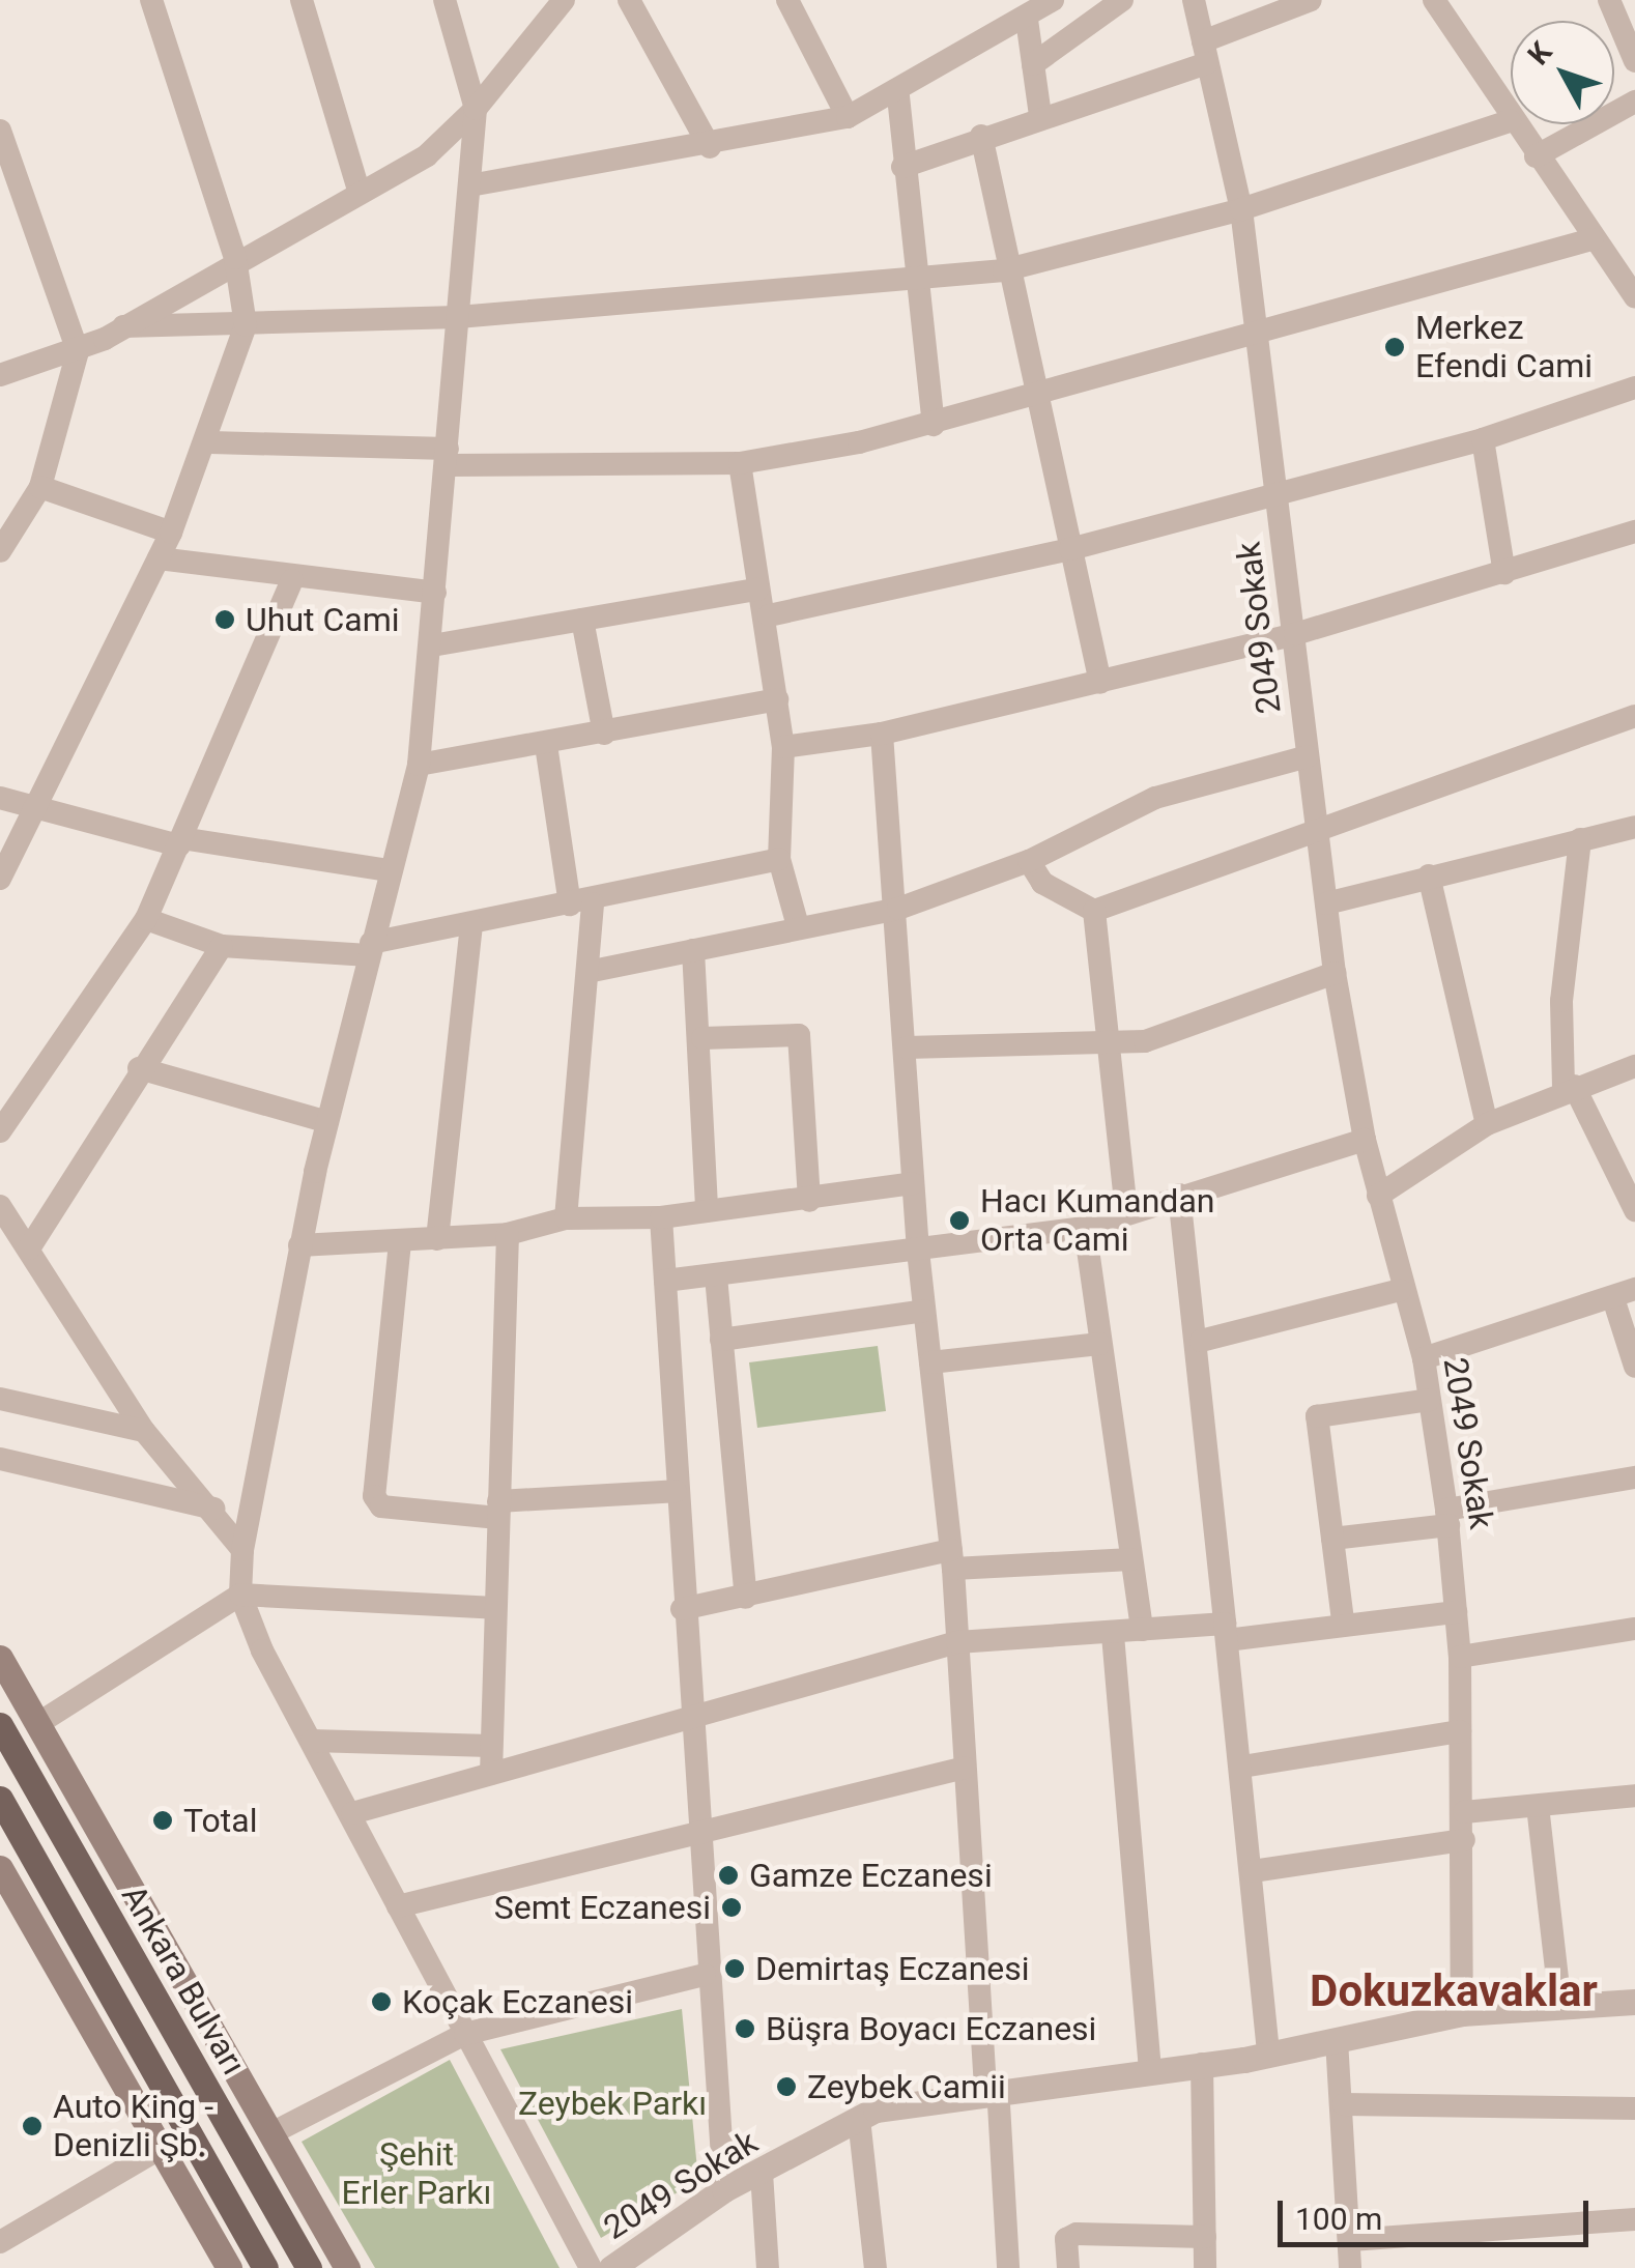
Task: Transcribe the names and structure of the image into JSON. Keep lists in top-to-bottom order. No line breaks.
{"streets":{"main road":["Ankara Bulvarı"],"street":["2049 Sokak"]},"districts":["Dokuzkavaklar"],"parks":["Zeybek Parkı","Şehit Erler Parkı"],"places":["Merkez Efendi Cami","Uhut Cami","Hacı Kumandan Orta Cami","Total","Gamze Eczanesi","Semt Eczanesi","Demirtaş Eczanesi","Koçak Eczanesi","Büşra Boyacı Eczanesi","Zeybek Camii","Auto King - Denizli Şb."],"scale_bar":"100 m","north":"top left"}
